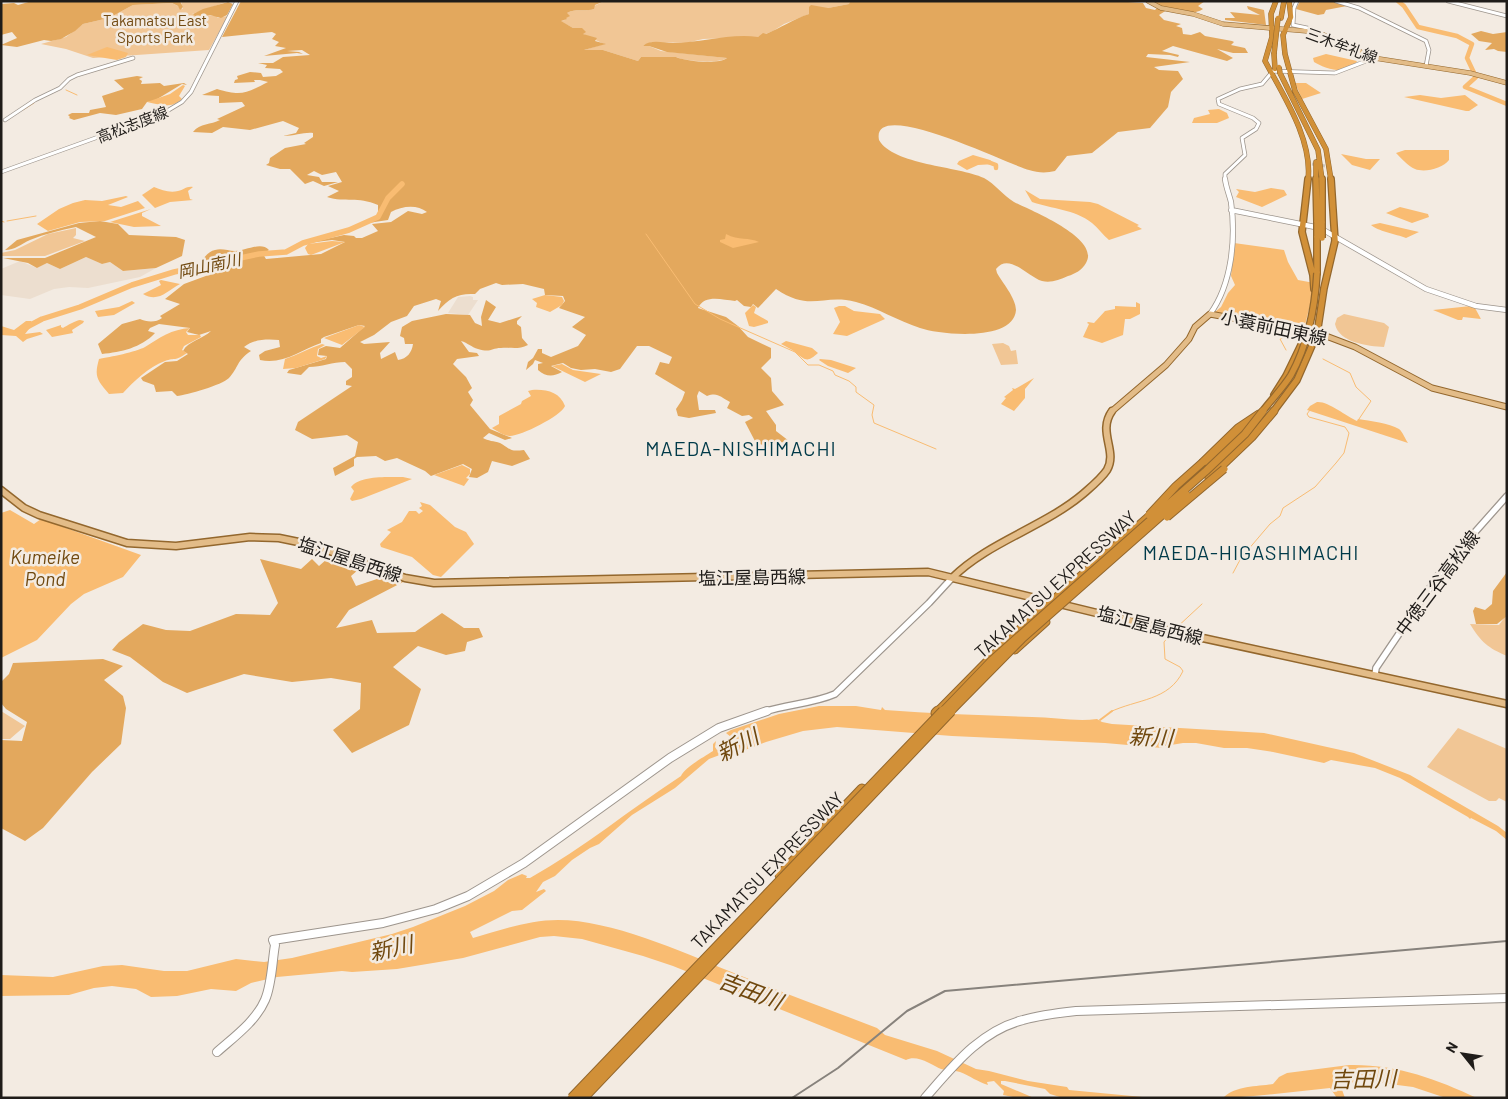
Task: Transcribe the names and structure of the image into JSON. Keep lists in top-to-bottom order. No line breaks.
{"streets":{"highway":["TAKAMATSU EXPRESSWAY"],"main road":["三木牟礼線","高松志度線","小蓑前田東線","塩江屋島西線","中徳三谷高松線"]},"crossings":[["小蓑前田東線","塩江屋島西線"],["塩江屋島西線","中徳三谷高松線"]],"districts":["MAEDA-NISHIMACHI","MAEDA-HIGASHIMACHI"],"water":["岡山南川","Kumeike Pond","新川","吉田川"],"parks":["Takamatsu East Sports Park"],"north":"top left"}
